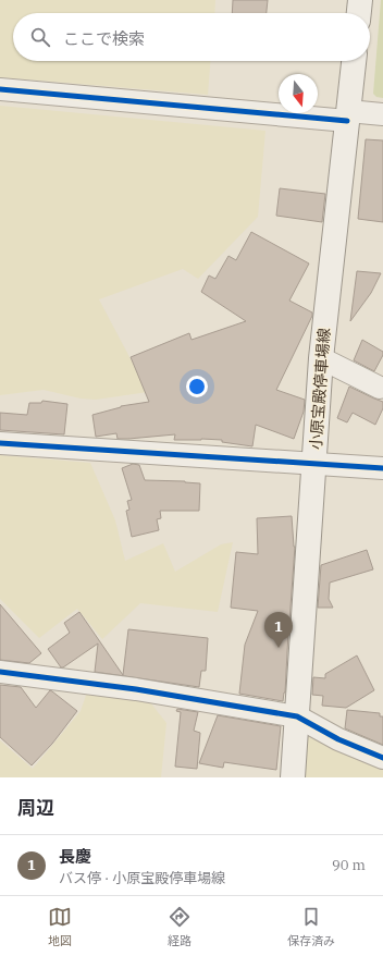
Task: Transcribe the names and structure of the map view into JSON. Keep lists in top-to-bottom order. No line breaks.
{"streets":{"main road":["小原宝殿停車場線"]},"north":"bottom","page":{"search":"ここで検索","pins":"1","heading":"周辺","list":[{"mark":"1","name":"長慶","note":"バス停 · 小原宝殿停車場線","value":"90 m"}],"nav":["地図","経路","保存済み"]}}
